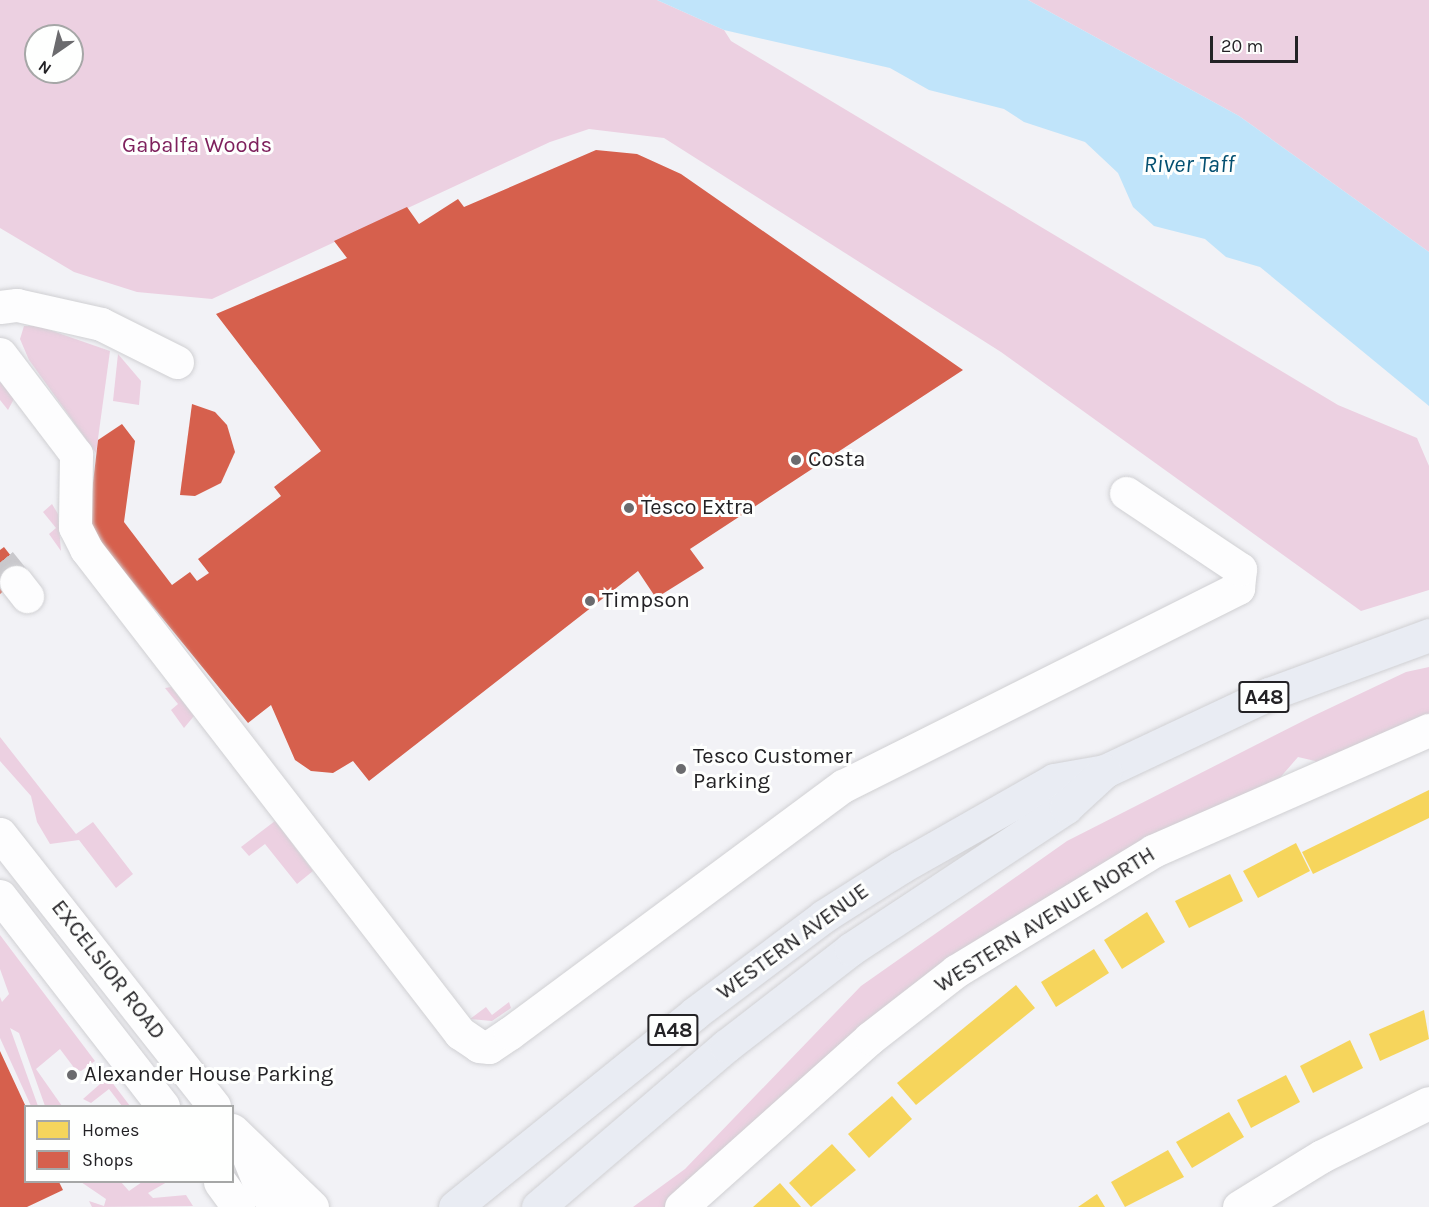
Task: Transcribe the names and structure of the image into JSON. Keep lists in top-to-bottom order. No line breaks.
{"streets":{"highway":["A48","WESTERN AVENUE"],"street":["WESTERN AVENUE NORTH","EXCELSIOR ROAD"]},"water":["River Taff"],"parks":["Gabalfa Woods"],"places":["Costa","Tesco Extra","Timpson","Tesco Customer Parking","Alexander House Parking"],"legend":["Homes","Shops"],"scale_bar":"20 m","north":"bottom left"}
